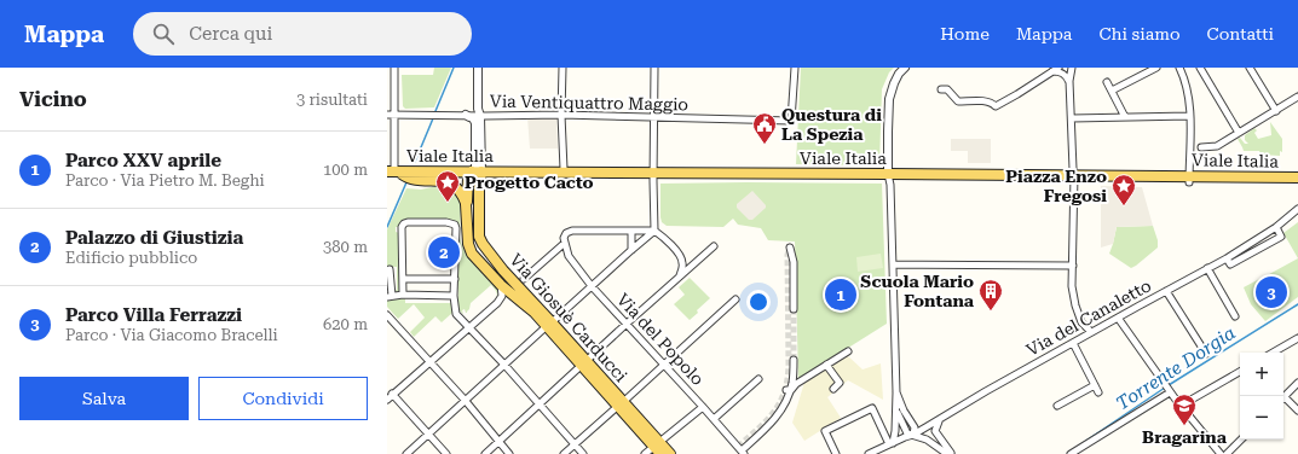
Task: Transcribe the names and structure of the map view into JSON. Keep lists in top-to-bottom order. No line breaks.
{"streets":{"main road":["Viale Italia","Via Giosuè Carducci"],"street":["Via Ventiquattro Maggio","Via del Canaletto","Via del Popolo"]},"crossings":[["Viale Italia","Via Giosuè Carducci"]],"water":["Torrente Dorgia"],"places":{"public building":["Questura di La Spezia"],"place":["Progetto Cacto","Piazza Enzo Fregosi"],"building":["Scuola Mario Fontana"],"school or university":["Bragarina"]},"page":{"header":"Mappa","search":"Cerca qui","nav":["Home","Mappa","Chi siamo","Contatti"],"heading":["Vicino","3 risultati"],"list":[{"mark":"1","name":"Parco XXV aprile","note":"Parco · Via Pietro M. Beghi","value":"100 m"},{"mark":"2","name":"Palazzo di Giustizia","note":"Edificio pubblico","value":"380 m"},{"mark":"3","name":"Parco Villa Ferrazzi","note":"Parco · Via Giacomo Bracelli","value":"620 m"}],"pins":["2","3","1"],"map_buttons":["+","−"],"buttons":["Salva","Condividi"]}}
